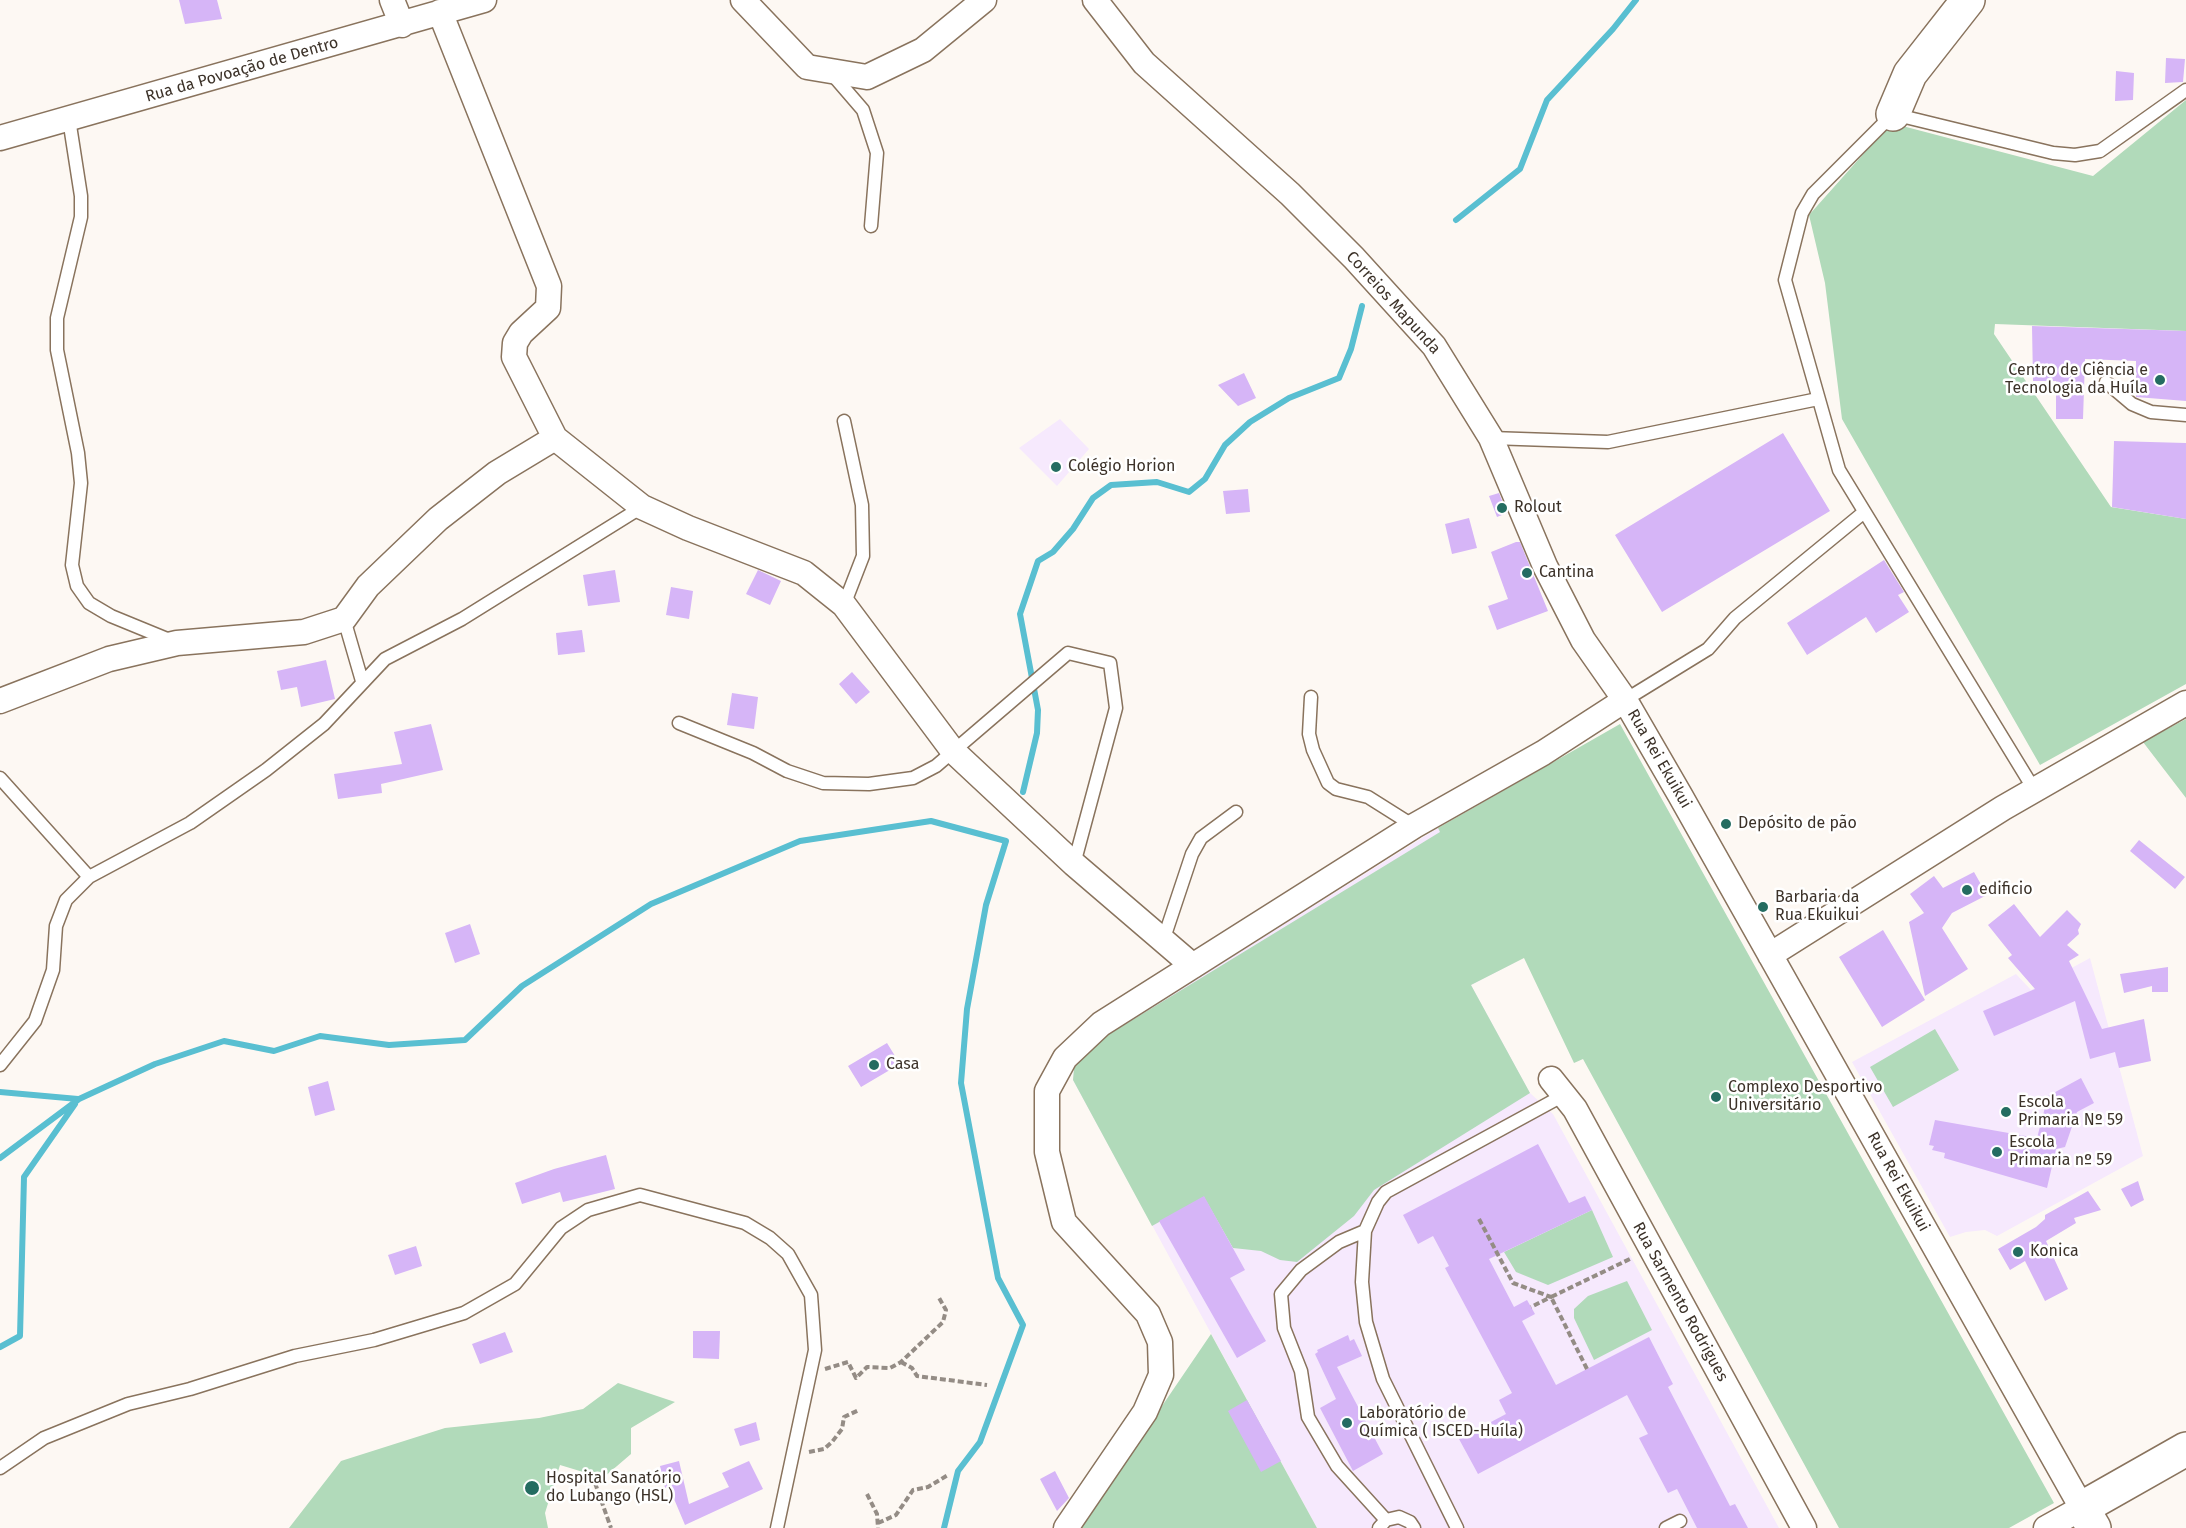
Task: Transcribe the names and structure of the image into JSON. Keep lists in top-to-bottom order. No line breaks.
{"streets":{"street":["Rua da Povoação de Dentro","Correios Mapunda","Rua Rei Ekuikui","Rua Sarmento Rodrigues"]},"crossings":[["Correios Mapunda","Rua Rei Ekuikui"]],"places":["Centro de Ciência e Tecnologia da Huíla","Colégio Horion","Rolout","Cantina","Depósito de pão","edificio","Barbaria da Rua Ekuikui","Casa","Complexo Desportivo Universitário","Escola Primaria Nº 59","Escola Primaria nº 59","Konica","Laboratório de Química ( ISCED-Huíla)","Hospital Sanatório do Lubango (HSL)"]}
